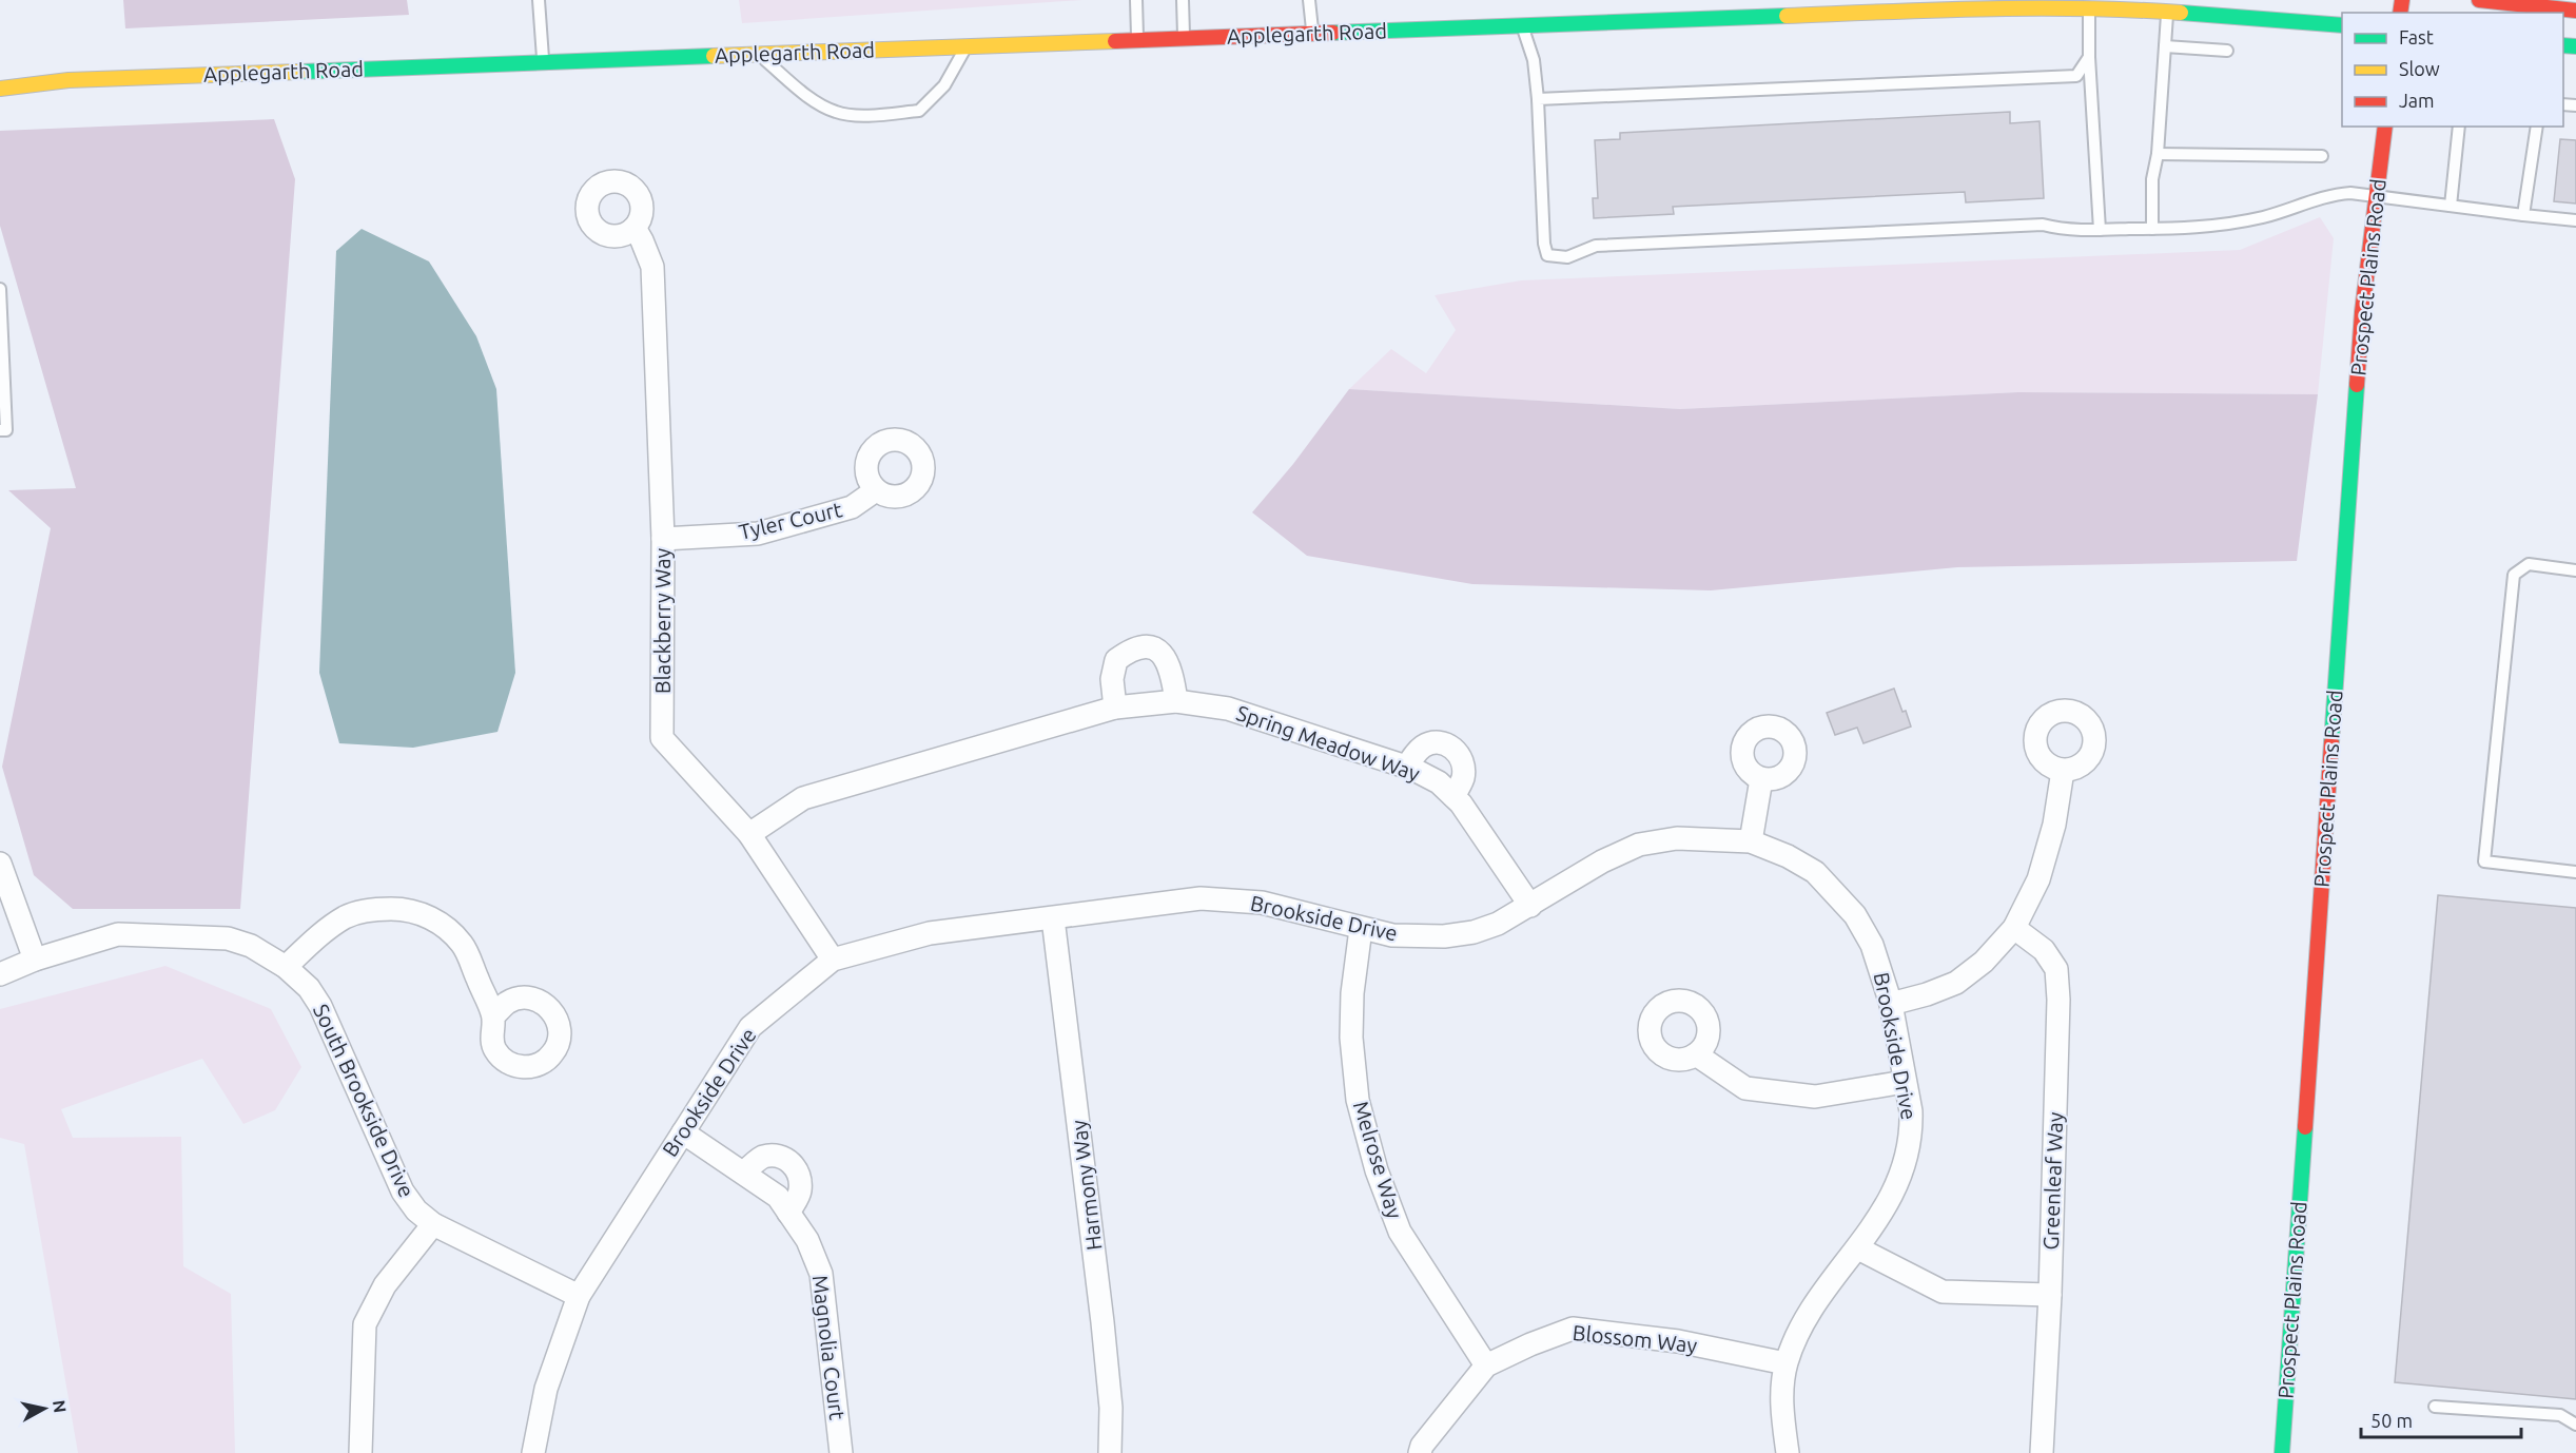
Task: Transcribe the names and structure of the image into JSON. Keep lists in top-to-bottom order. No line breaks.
{"streets":{"main road":["Applegarth Road","Prospect Plains Road"],"street":["Tyler Court","Blackberry Way","Spring Meadow Way","Brookside Drive","South Brookside Drive","Melrose Way","Greenleaf Way","Harmony Way","Blossom Way","Magnolia Court"]},"crossings":[["Tyler Court","Blackberry Way"],["Blackberry Way","Spring Meadow Way"],["Blackberry Way","Brookside Drive"],["Spring Meadow Way","Brookside Drive"],["Brookside Drive","South Brookside Drive"],["Brookside Drive","Melrose Way"],["Brookside Drive","Harmony Way"],["Brookside Drive","Blossom Way"],["Brookside Drive","Magnolia Court"],["Melrose Way","Blossom Way"]],"legend":["Fast","Slow","Jam"],"scale_bar":"50 m","north":"right"}
